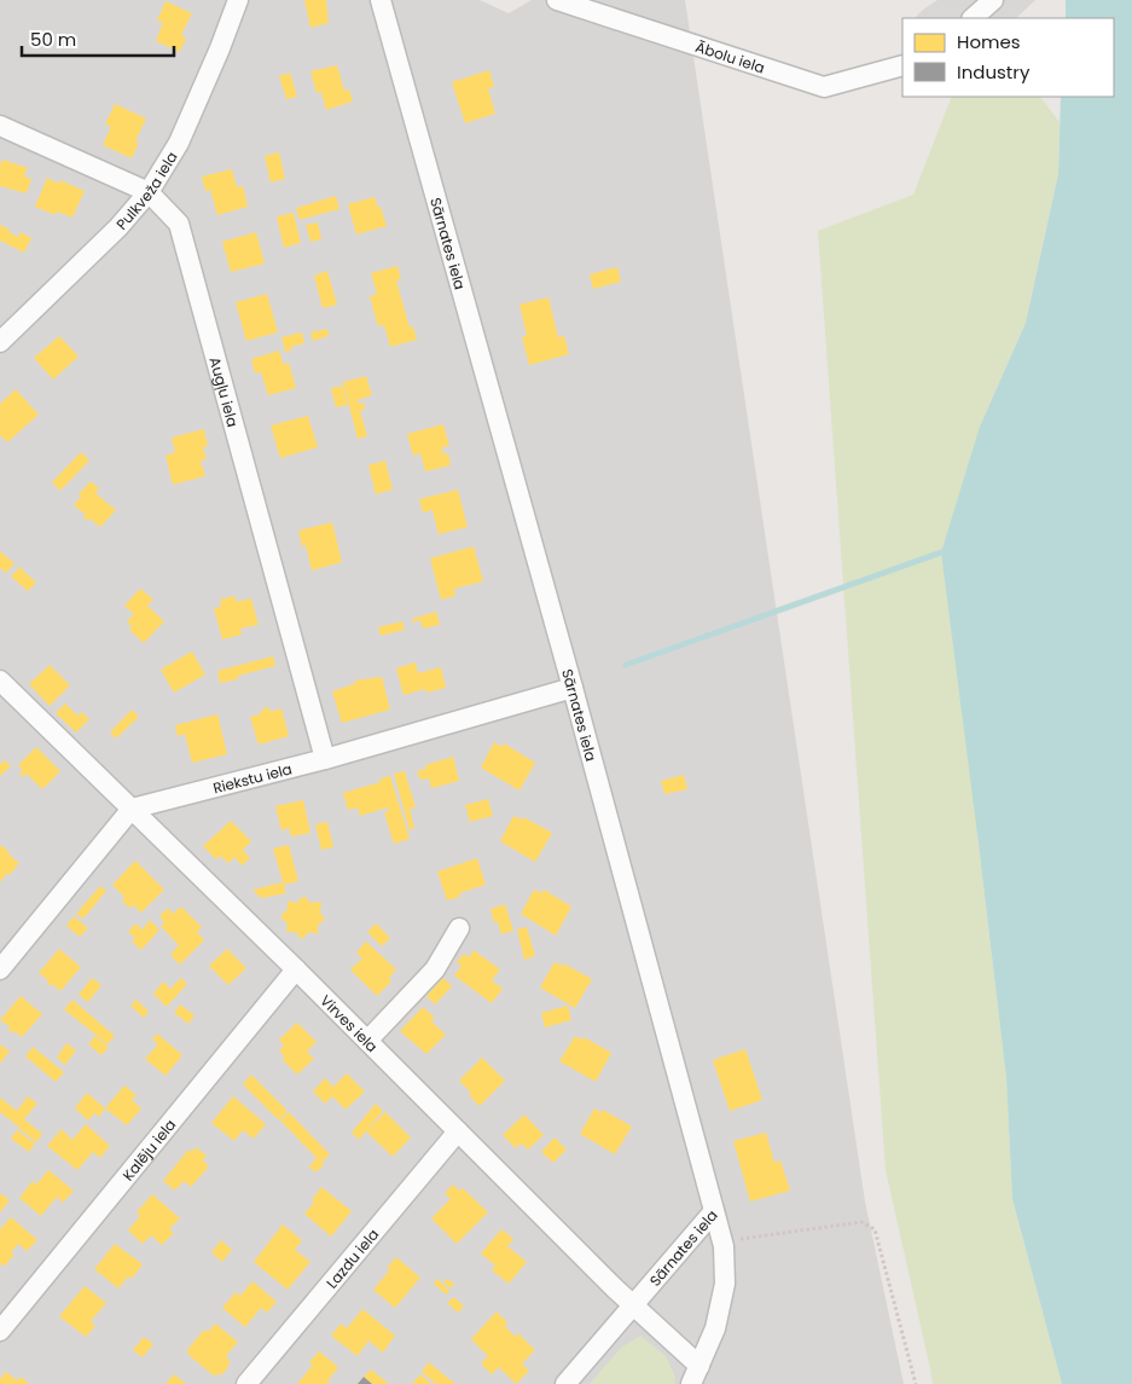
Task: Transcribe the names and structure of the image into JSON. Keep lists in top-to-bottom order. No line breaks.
{"streets":{"street":["Ābolu iela","Pulkveža iela","Sārnates iela","Augļu iela","Riekstu iela","Virves iela","Kalēju iela","Lazdu iela"]},"crossings":[["Pulkveža iela","Augļu iela"],["Sārnates iela","Riekstu iela"],["Sārnates iela","Virves iela"],["Augļu iela","Riekstu iela"],["Riekstu iela","Virves iela"],["Virves iela","Kalēju iela"],["Virves iela","Lazdu iela"]],"legend":["Homes","Industry"],"scale_bar":"50 m"}
